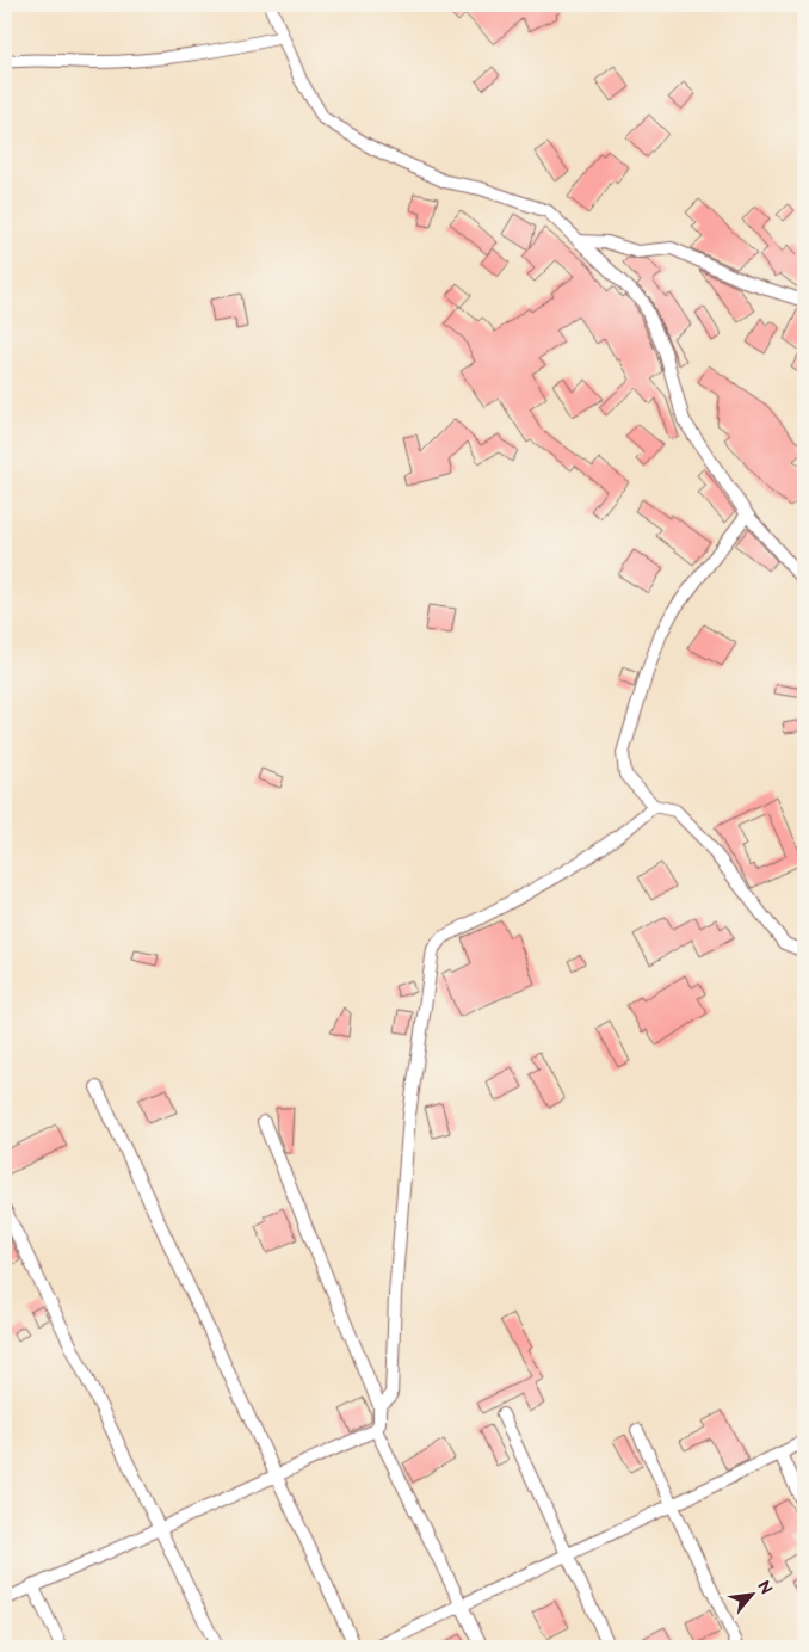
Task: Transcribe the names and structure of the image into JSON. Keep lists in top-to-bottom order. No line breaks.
{"north":"top right"}
